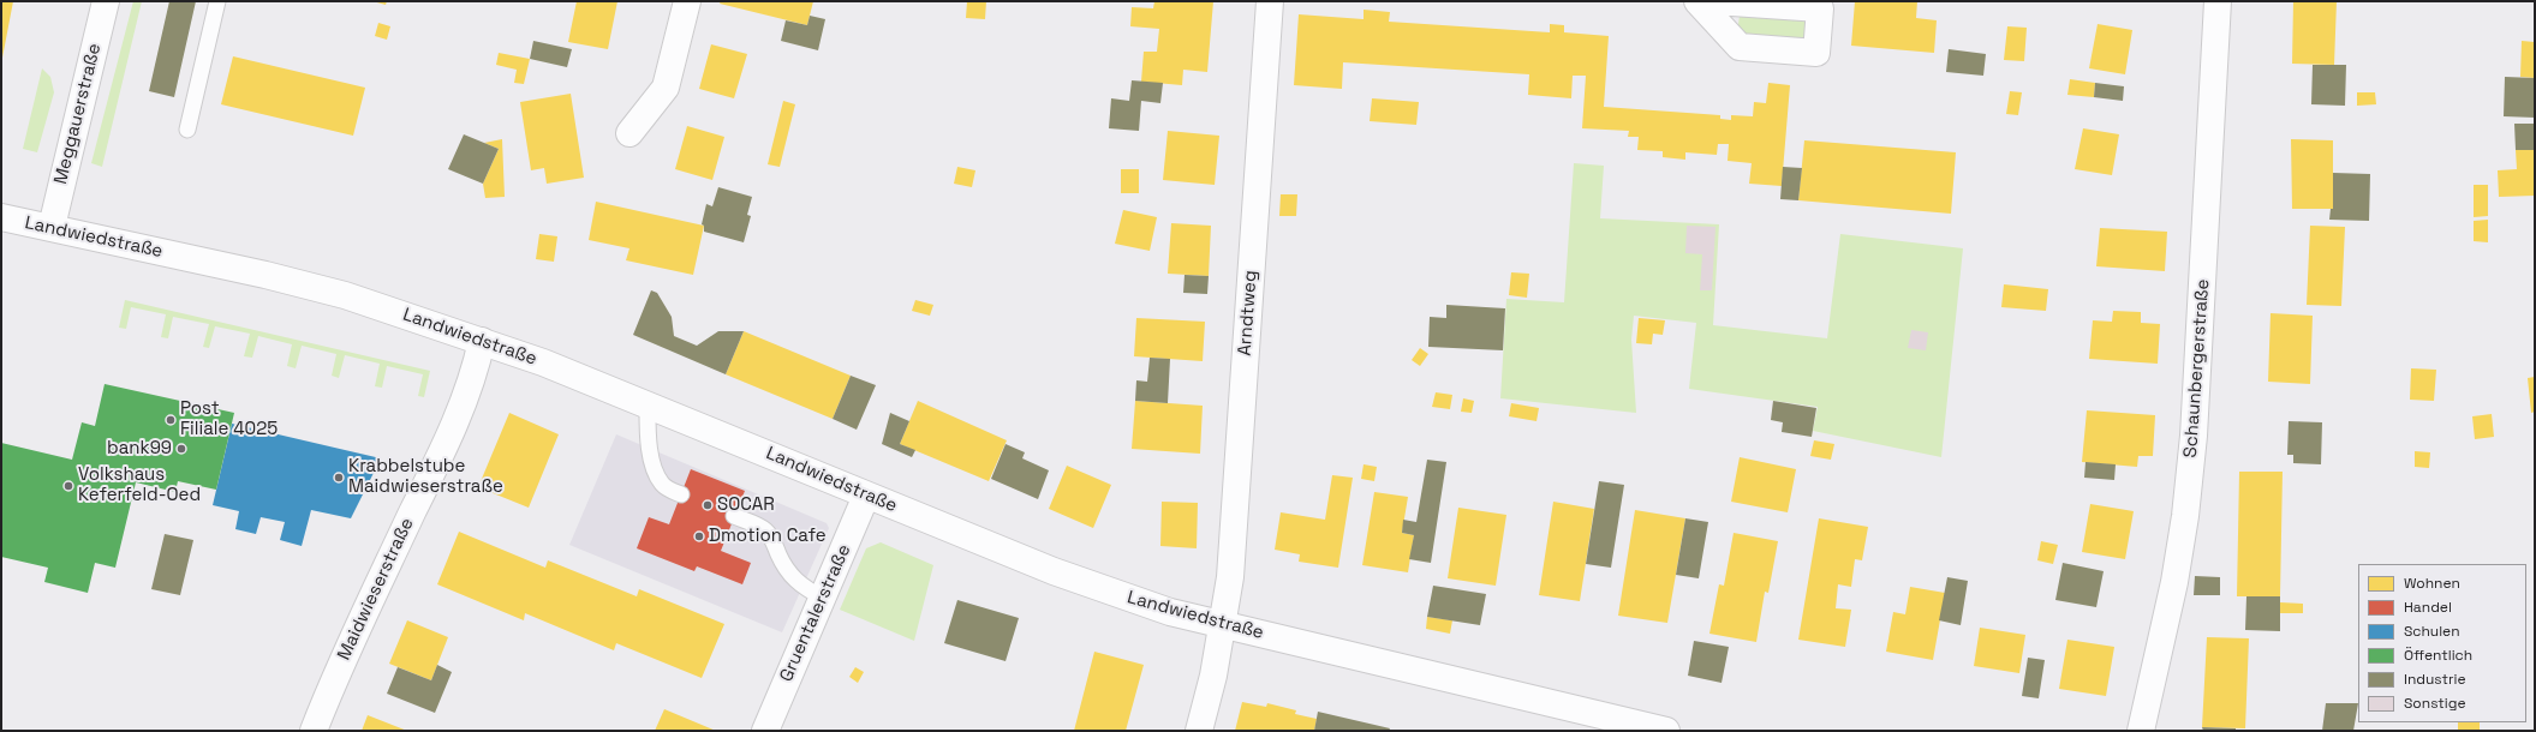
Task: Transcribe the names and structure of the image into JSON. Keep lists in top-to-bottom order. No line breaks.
{"streets":{"street":["Meggauerstraße","Landwiedstraße","Arndtweg","Schaunbergerstraße","Maidwieserstraße","Gruentalerstraße"]},"crossings":[["Meggauerstraße","Landwiedstraße"],["Landwiedstraße","Arndtweg"],["Landwiedstraße","Maidwieserstraße"],["Landwiedstraße","Gruentalerstraße"]],"places":["Post Filiale 4025","bank99","Krabbelstube Maidwieserstraße","Volkshaus Keferfeld-Oed","SOCAR","Dmotion Cafe"],"legend":["Wohnen","Handel","Schulen","Öffentlich","Industrie","Sonstige"]}
